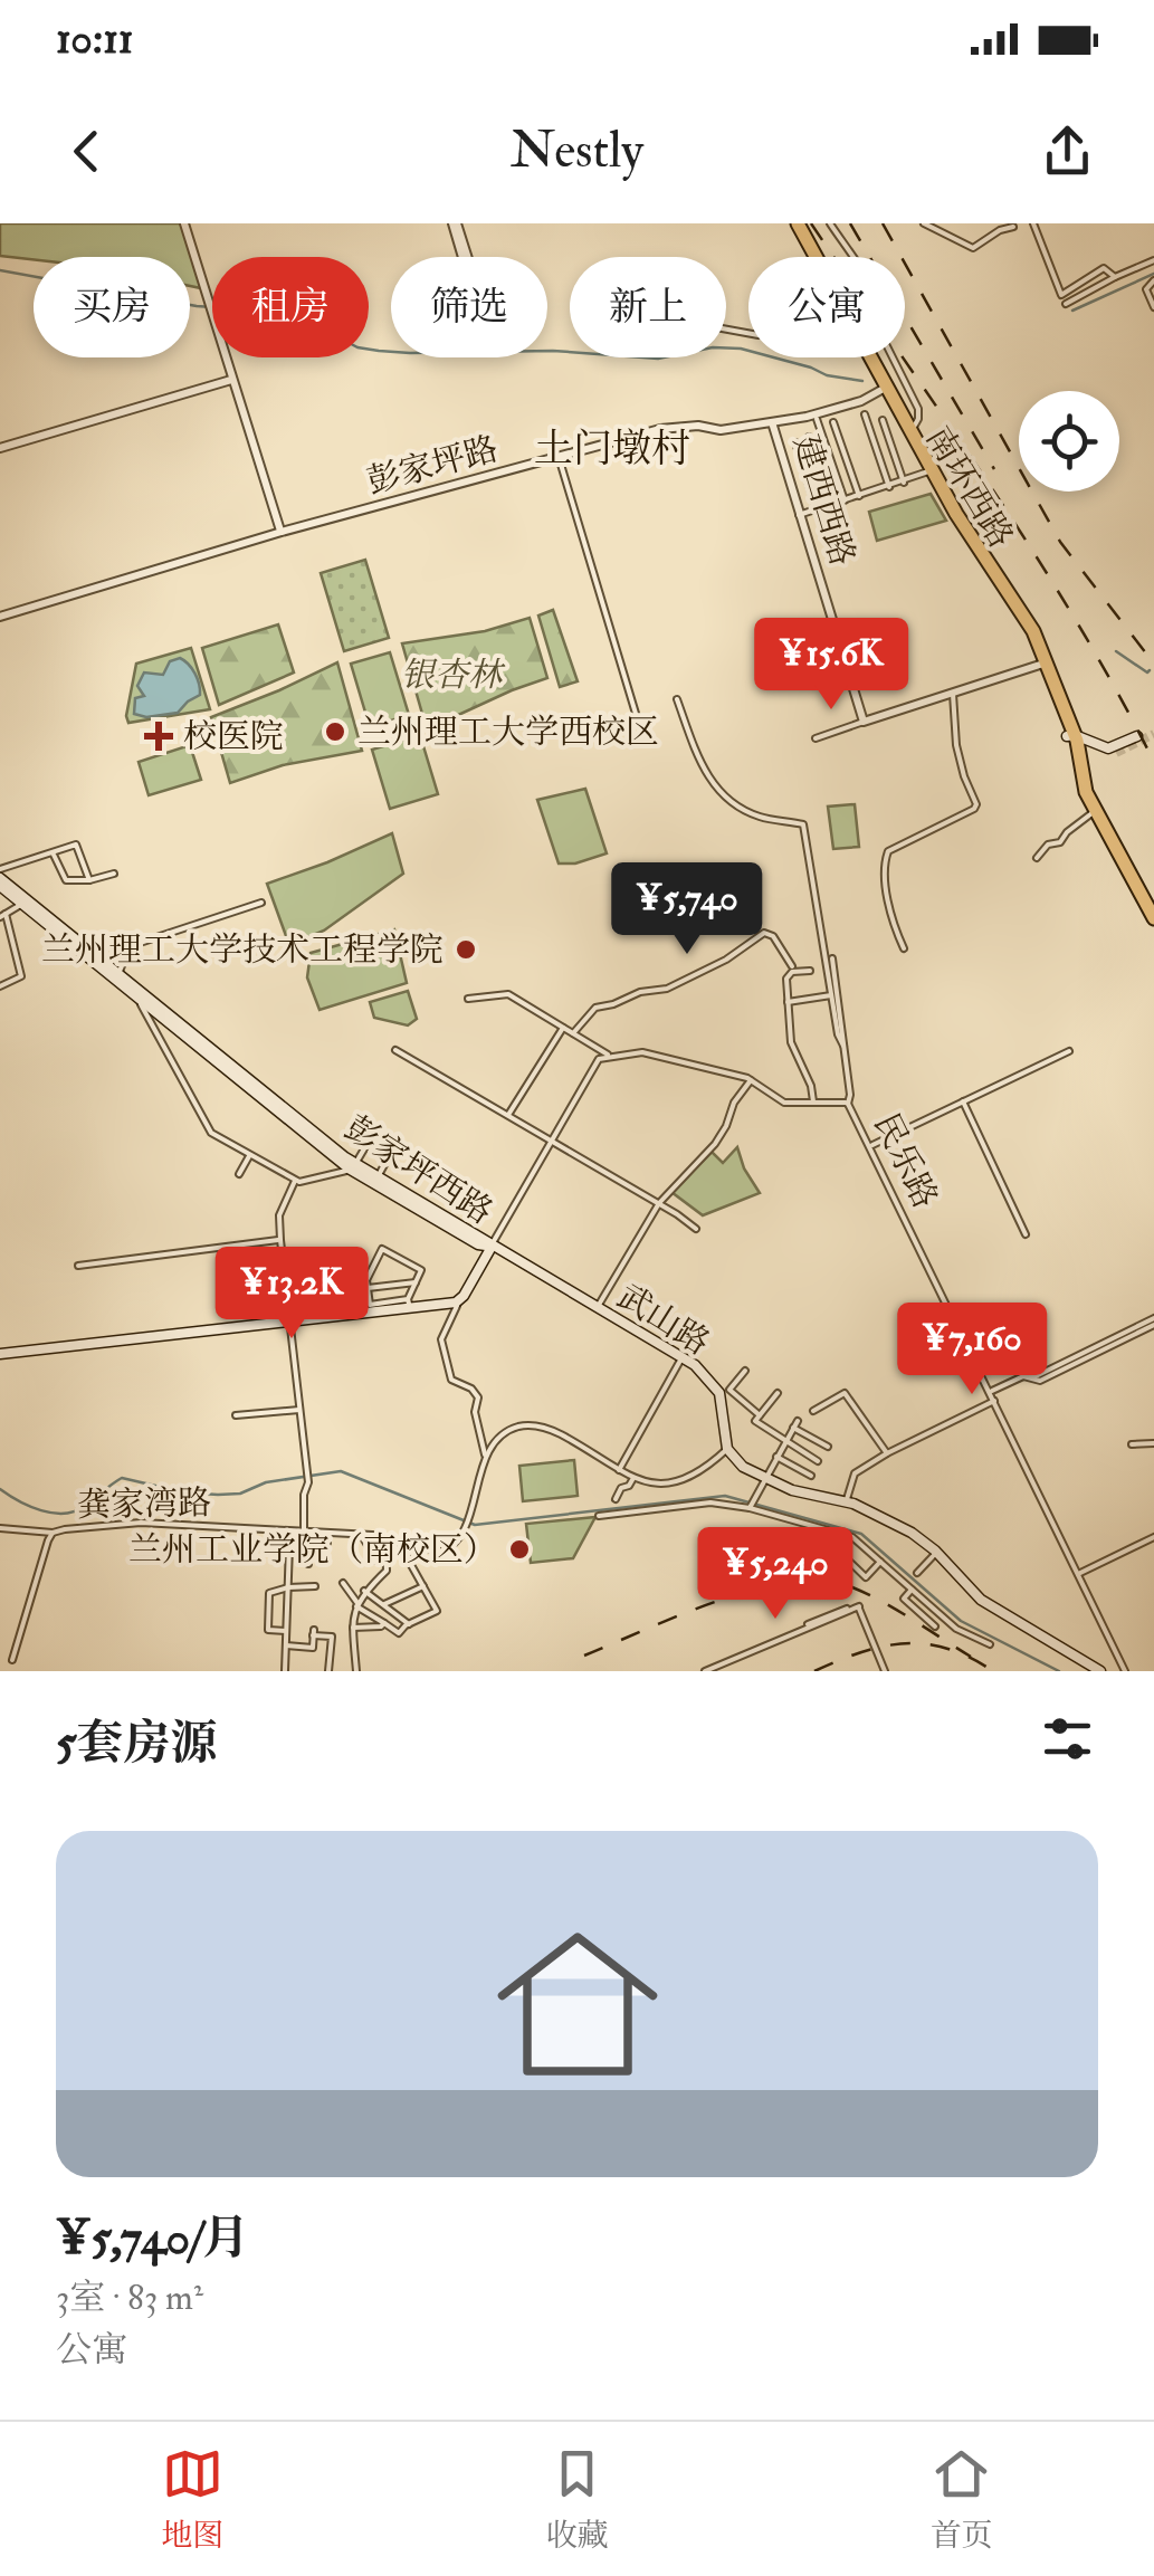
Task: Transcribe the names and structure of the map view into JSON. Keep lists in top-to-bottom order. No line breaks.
{"streets":{"highway":["南环西路"],"main road":["彭家坪西路","武山路"],"street":["彭家坪路","建西西路","民乐路","龚家湾路"]},"crossings":[["彭家坪路","南环西路"],["彭家坪路","建西西路"],["彭家坪西路","武山路"]],"districts":["土门墩村"],"parks":["银杏林"],"places":{"other":["兰州理工大学西校区","兰州理工大学技术工程学院","兰州工业学院（南校区）"],"health":["校医院"]},"page":{"status":"10:11","header":"Nestly","chip":["买房","租房","筛选","新上","公寓"],"price":["¥15.6K","¥5,740","¥13.2K","¥7,160","¥5,240"],"heading":"5套房源","list":[{"name":"¥5,740/月","note":"3室 · 83 m² · 公寓"}],"tabs":["地图","收藏","首页"]}}
